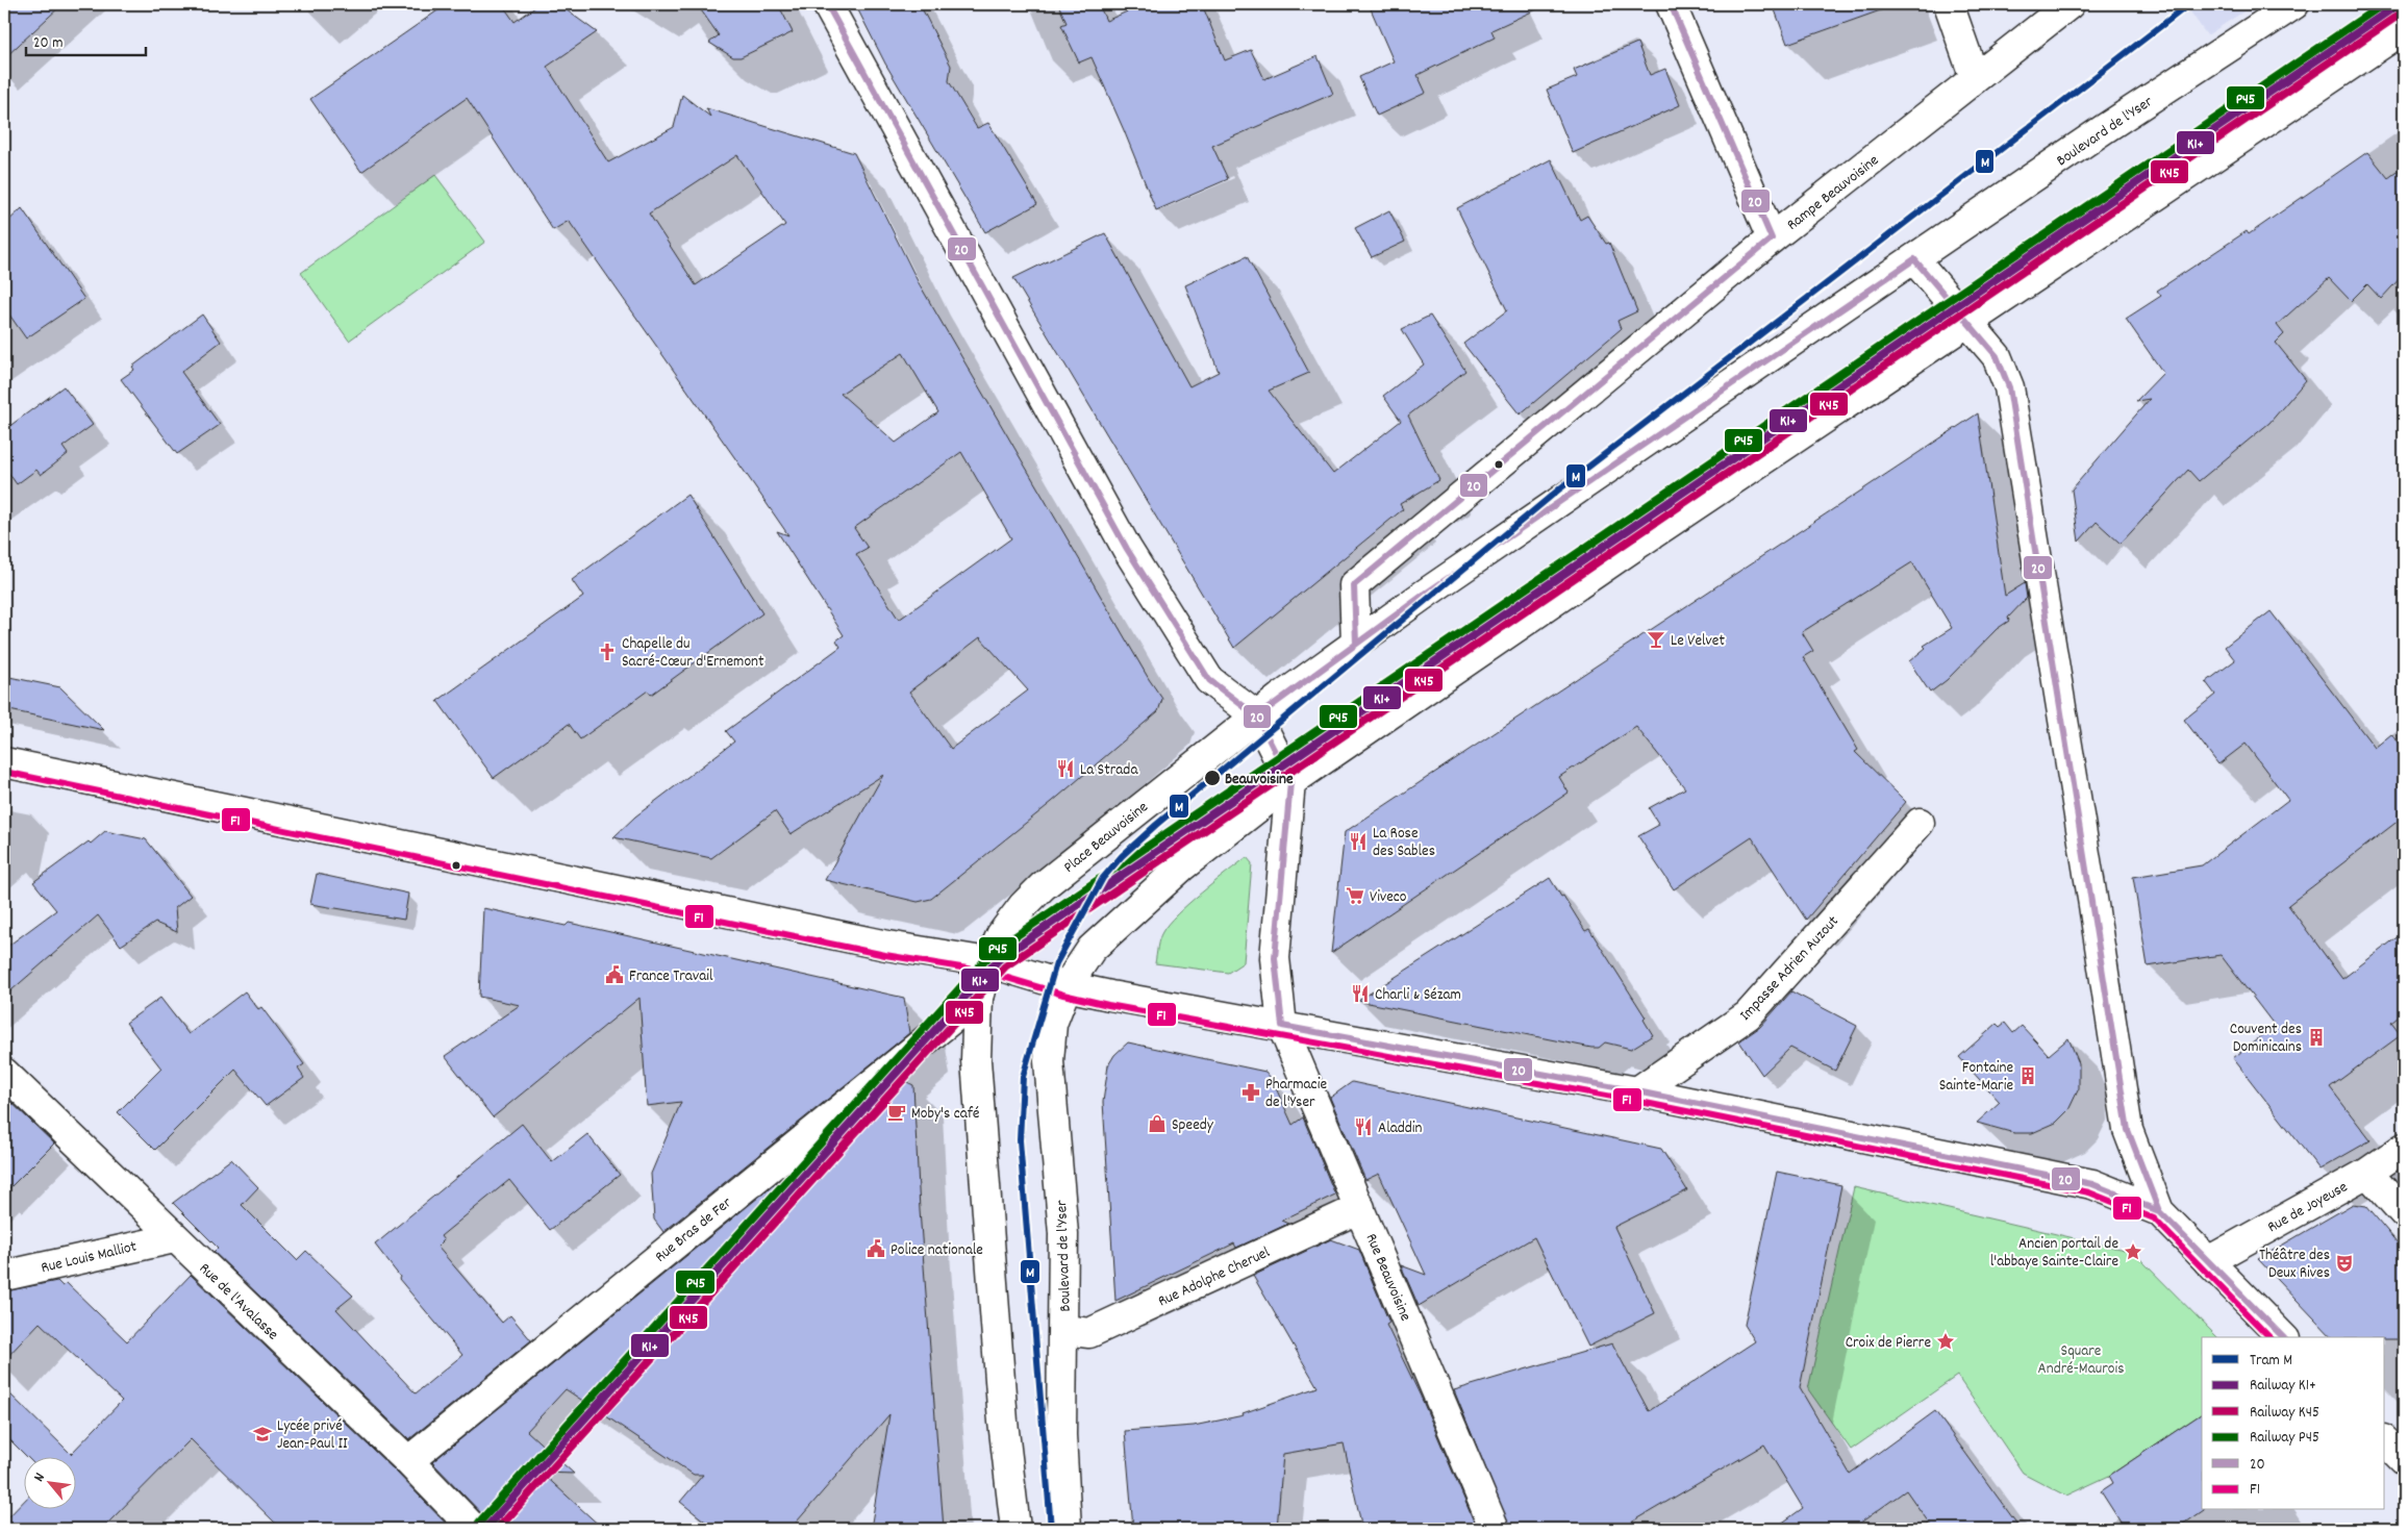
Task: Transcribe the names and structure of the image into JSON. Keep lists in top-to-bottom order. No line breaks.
{"streets":{"street":["Boulevard de l'Yser","Rampe Beauvoisine","Place Beauvoisine","Impasse Adrien Auzout","Rue de Joyeuse","Rue Bras de Fer","Rue Louis Malliot","Rue Adolphe Cheruel","Rue Beauvoisine","Rue de l'Avalasse"]},"crossings":[["Boulevard de l'Yser","Rampe Beauvoisine"],["Boulevard de l'Yser","Place Beauvoisine"],["Boulevard de l'Yser","Rue Adolphe Cheruel"],["Place Beauvoisine","Rue Bras de Fer"],["Rue Bras de Fer","Rue de l'Avalasse"],["Rue Louis Malliot","Rue de l'Avalasse"],["Rue Adolphe Cheruel","Rue Beauvoisine"]],"parks":["Square André-Maurois"],"places":{"bar":["Le Velvet"],"church":["Chapelle du Sacré-Cœur d'Ernemont"],"restaurant":["La Strada","La Rose des Sables","Charli & Sézam","Aladdin"],"other":["Beauvoisine"],"supermarket":["Viveco"],"public building":["France Travail","Police nationale"],"building":["Couvent des Dominicains","Fontaine Sainte-Marie"],"pharmacy":["Pharmacie de l'Yser"],"cafe":["Moby's café"],"shop":["Speedy"],"place":["Ancien portail de l'abbaye Sainte-Claire","Croix de Pierre"],"theatre":["Théâtre des Deux Rives"],"school or university":["Lycée privé Jean-Paul II"]},"lines":["tram line M","rail line K1+","rail line P45","transit line 20","rail line K45","transit line F1"],"legend":["Tram M","Railway K1+","Railway K45","Railway P45","20","F1"],"scale_bar":"20 m","north":"top left"}
